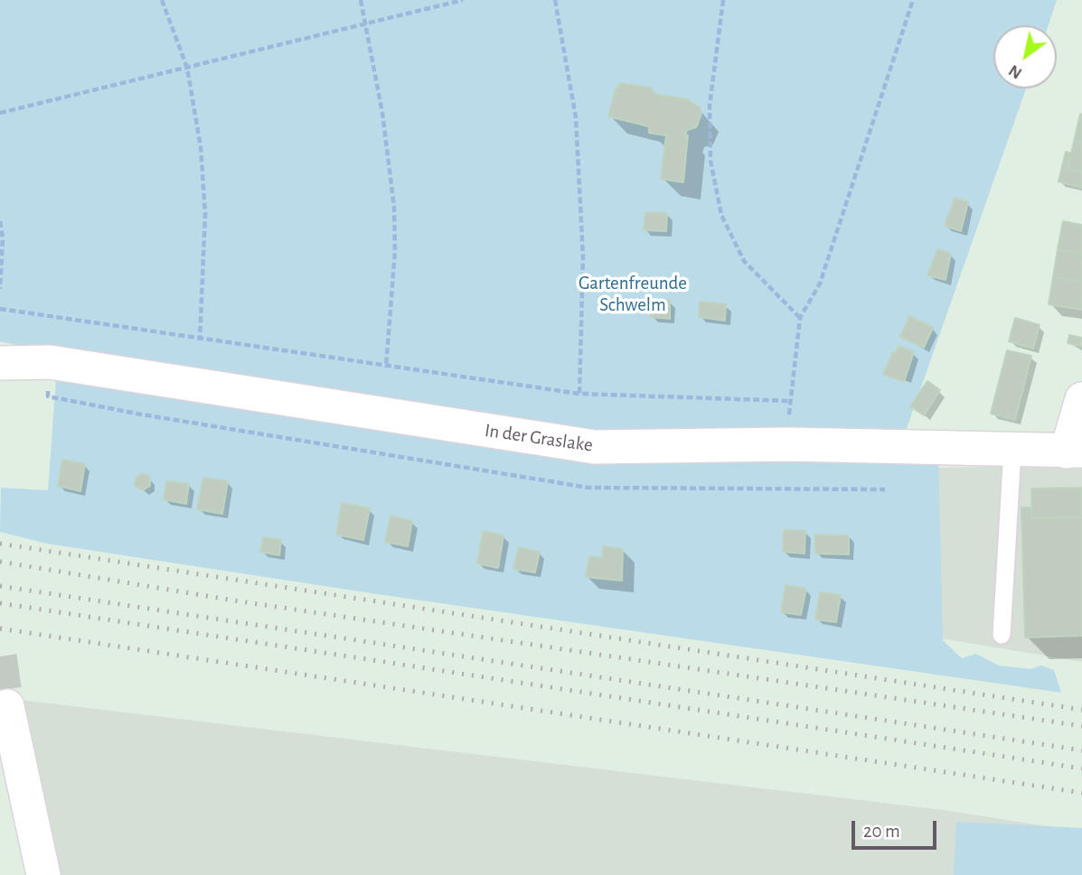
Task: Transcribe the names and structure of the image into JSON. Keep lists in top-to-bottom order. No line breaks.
{"streets":{"street":["In der Graslake"]},"parks":["Gartenfreunde Schwelm"],"scale_bar":"20 m","north":"bottom left"}
